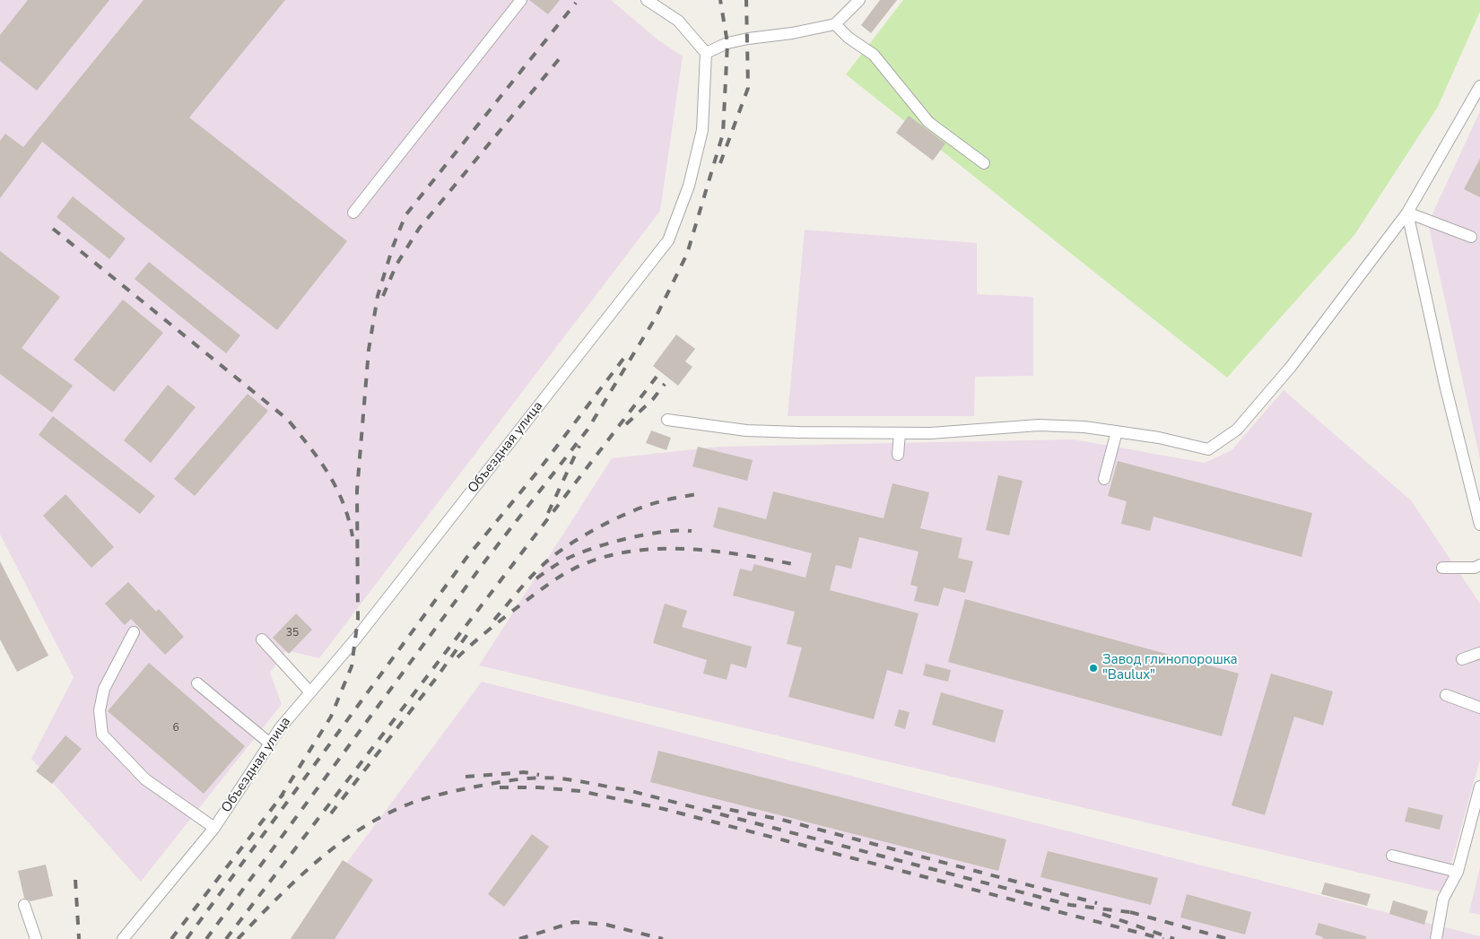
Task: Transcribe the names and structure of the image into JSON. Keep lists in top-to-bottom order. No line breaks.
{"streets":{"street":["Объездная улица"]},"places":["Завод глинопорошка \"Baulux\""],"house_numbers":["35","6"]}
